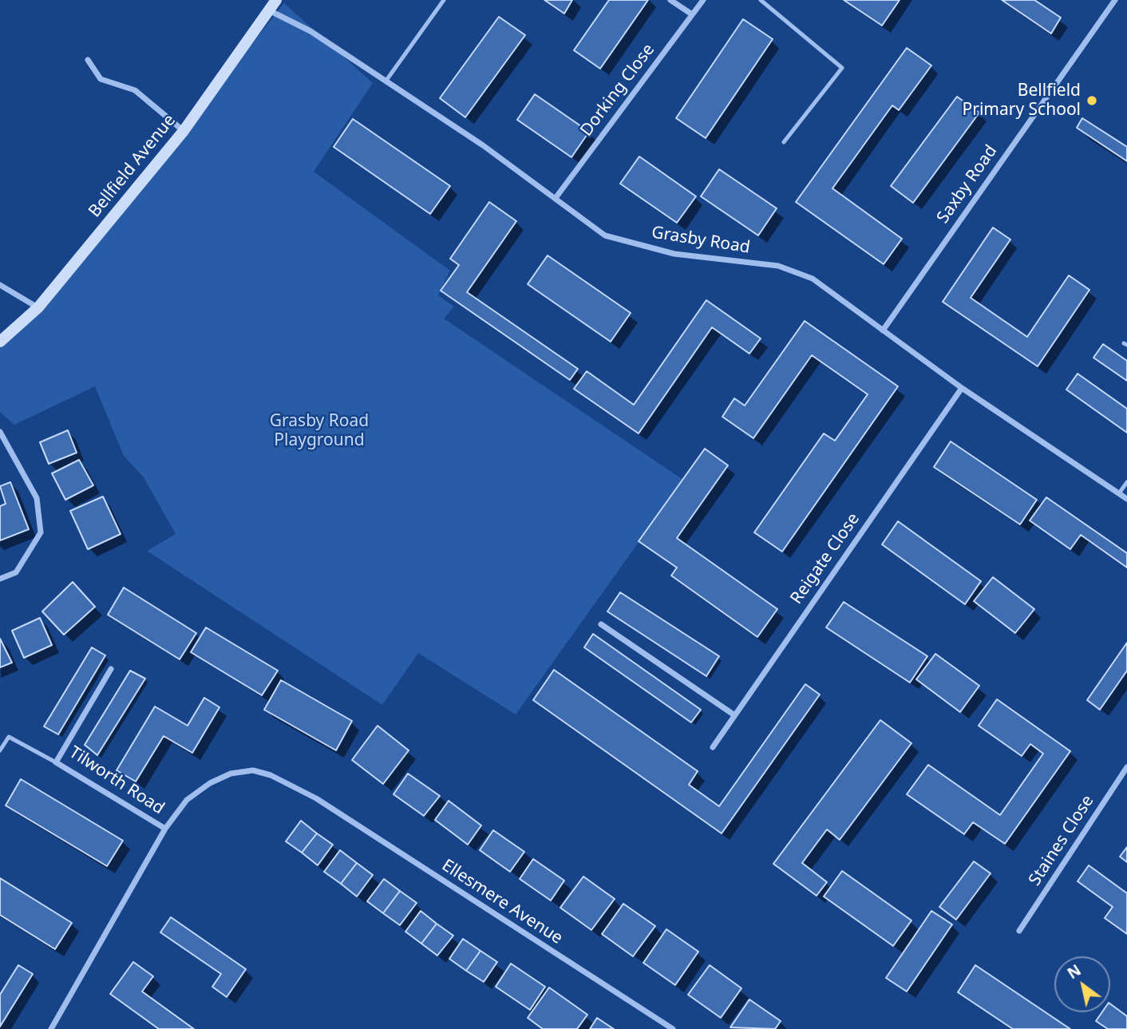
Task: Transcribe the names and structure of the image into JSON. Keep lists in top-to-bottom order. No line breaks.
{"streets":{"street":["Dorking Close","Bellfield Avenue","Saxby Road","Grasby Road","Reigate Close","Tilworth Road","Staines Close","Ellesmere Avenue"]},"crossings":[["Dorking Close","Grasby Road"],["Bellfield Avenue","Grasby Road"],["Saxby Road","Grasby Road"],["Grasby Road","Reigate Close"],["Tilworth Road","Ellesmere Avenue"]],"parks":["Grasby Road Playground"],"places":["Bellfield Primary School"],"north":"top left"}
